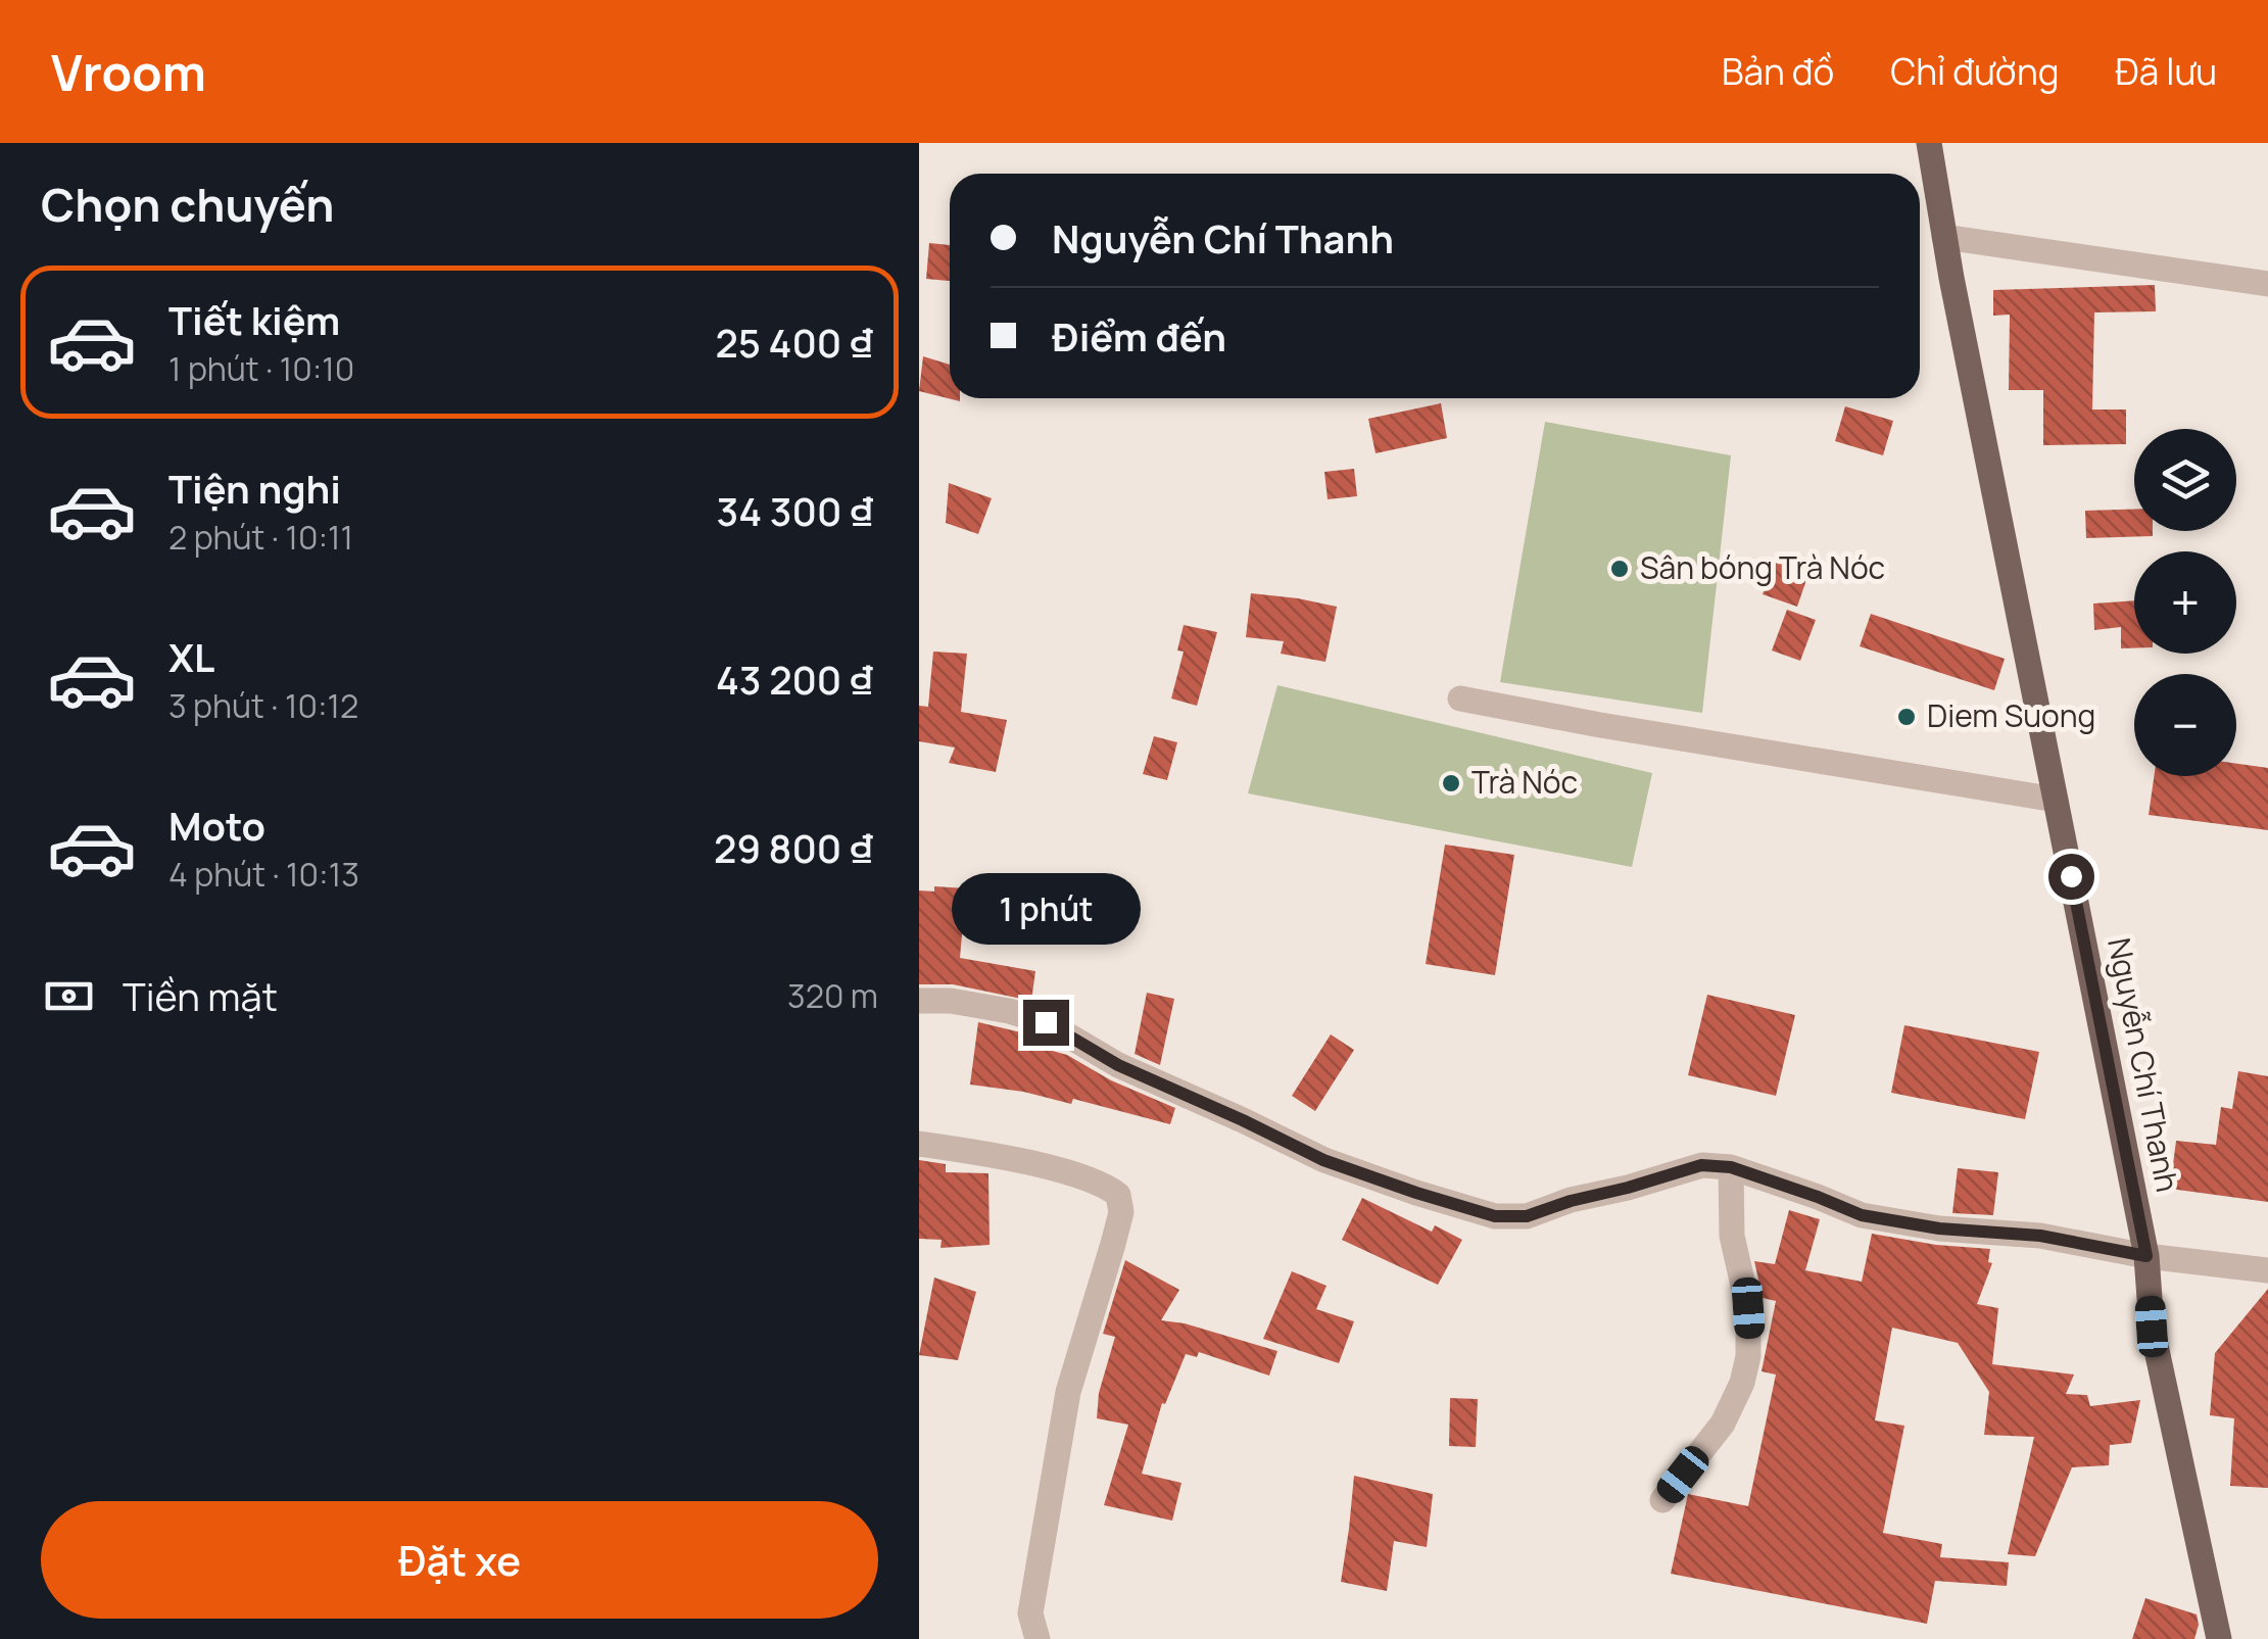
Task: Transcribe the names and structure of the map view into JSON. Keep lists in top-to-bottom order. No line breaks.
{"streets":{"main road":["Nguyễn Chí Thanh"]},"places":["Sân bóng Trà Nóc","Diem Suong","Trà Nóc"],"page":{"header":"Vroom","nav":["Bản đồ","Chỉ đường","Đã lưu"],"heading":"Chọn chuyến","banner":["Nguyễn Chí Thanh","Điểm đến"],"list":[{"name":"Tiết kiệm","note":"1 phút · 10:10","value":"25 400 ₫"},{"name":"Tiện nghi","note":"2 phút · 10:11","value":"34 300 ₫"},{"name":"XL","note":"3 phút · 10:12","value":"43 200 ₫"},{"name":"Moto","note":"4 phút · 10:13","value":"29 800 ₫"}],"map_buttons":["+","−"],"bubble":"1 phút","pay":["Tiền mặt","320 m"],"buttons":"Đặt xe"}}
